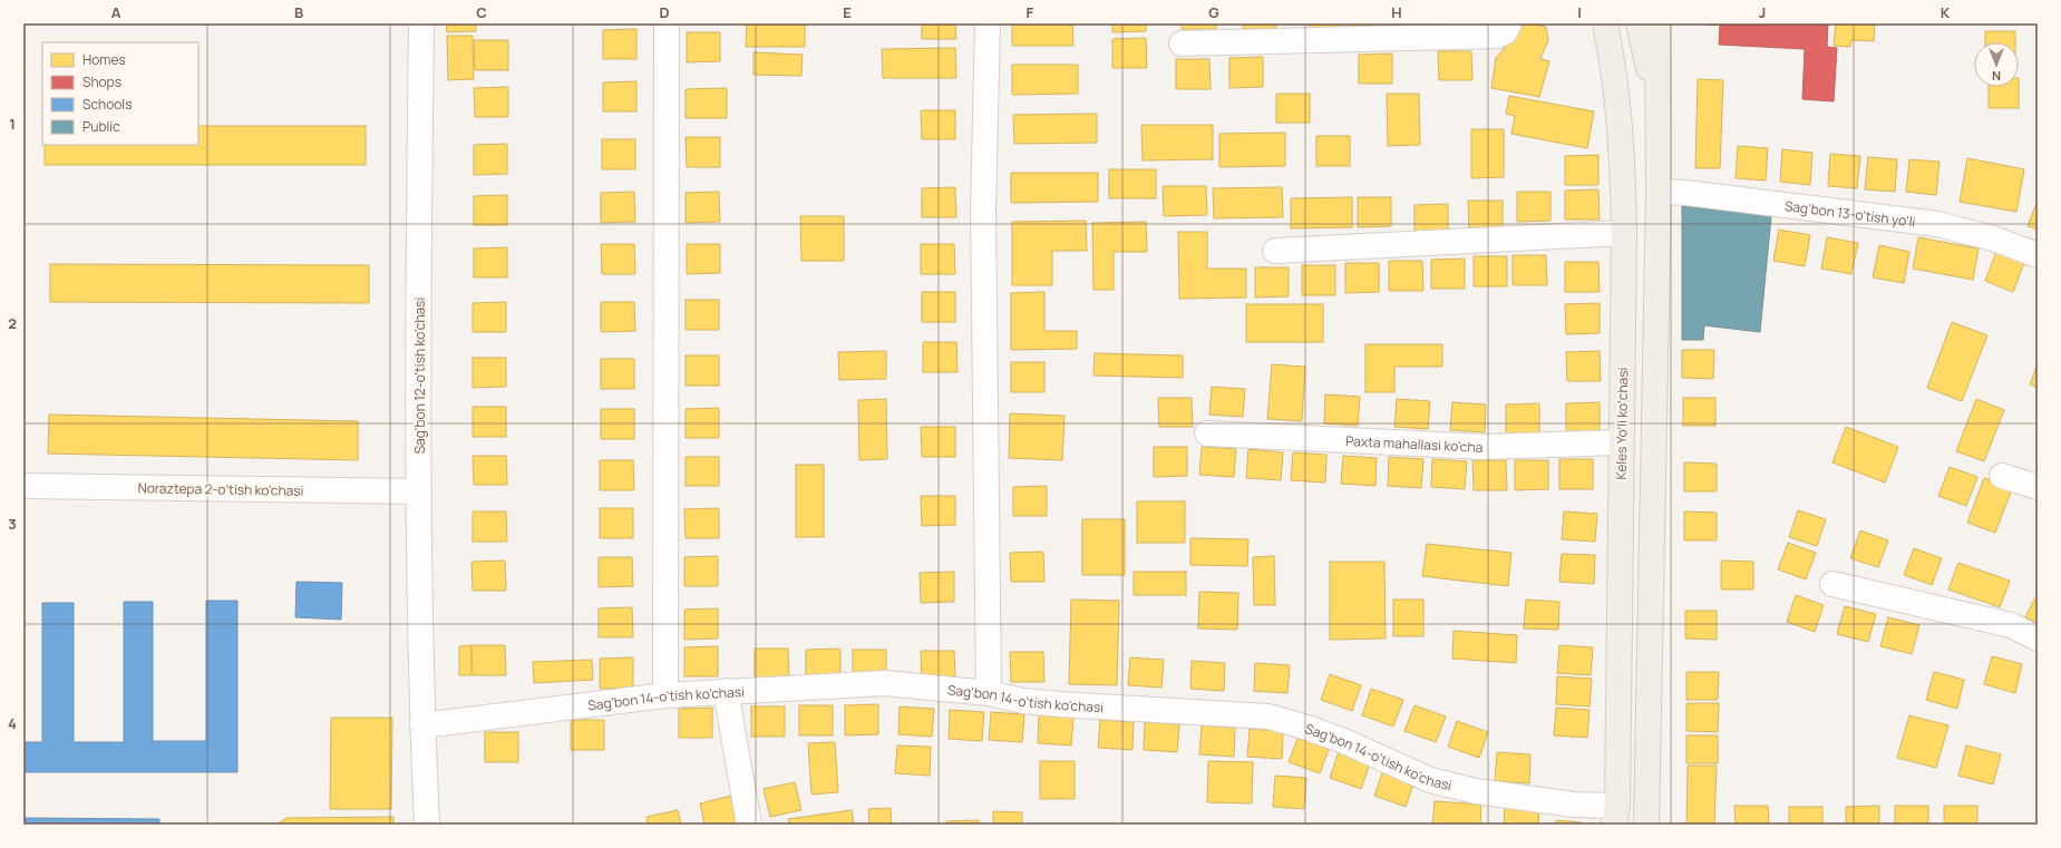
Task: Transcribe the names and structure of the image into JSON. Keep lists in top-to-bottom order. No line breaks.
{"streets":{"main road":["Keles Yoʻli koʻchasi"],"street":["Sag'bon 13-o'tish yo'li","Sag'bon 12-o'tish ko'chasi","Paxta mahallasi ko'cha","Noraztepa 2-oʻtish ko'chasi","Sag'bon 14-o'tish ko'chasi"]},"crossings":[["Sag'bon 12-o'tish ko'chasi","Noraztepa 2-oʻtish ko'chasi"],["Sag'bon 12-o'tish ko'chasi","Sag'bon 14-o'tish ko'chasi"],["Keles Yoʻli koʻchasi","Paxta mahallasi ko'cha"],["Keles Yoʻli koʻchasi","Sag'bon 14-o'tish ko'chasi"]],"legend":["Homes","Shops","Schools","Public"],"north":"bottom","grid":{"columns":["A","B","C","D","E","F","G","H","I","J","K"],"rows":["1","2","3","4"]}}
